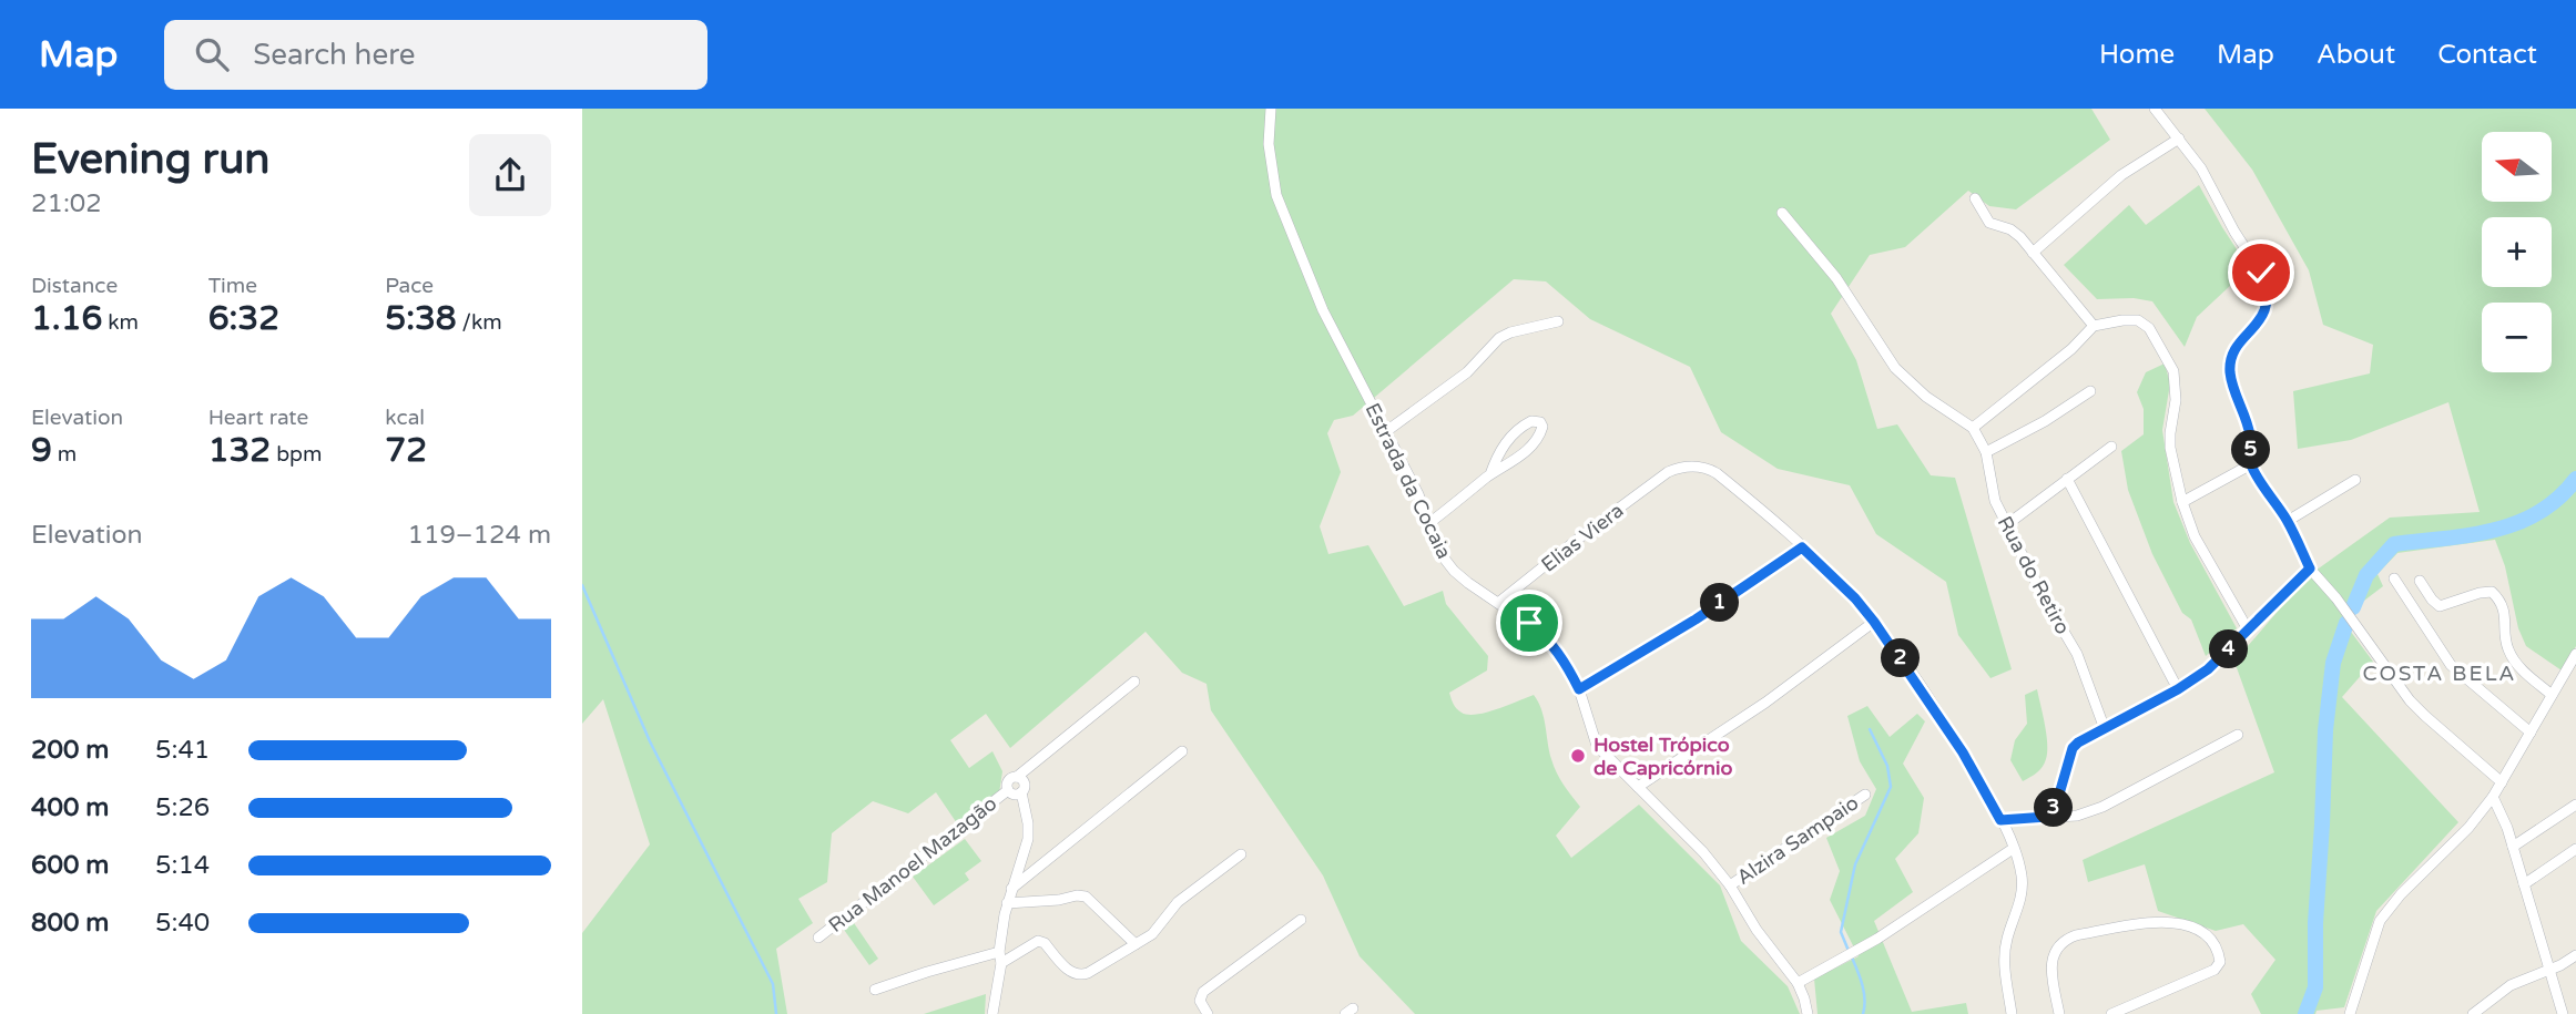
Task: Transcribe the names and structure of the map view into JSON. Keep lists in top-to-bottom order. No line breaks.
{"streets":{"street":["Estrada da Cocaia","Rua do Retiro","Alzira Sampaio","Rua Manoel Mazagão"]},"crossings":[["Estrada da Cocaia","Alzira Sampaio"]],"districts":["COSTA BELA"],"places":["Hostel Trópico de Capricórnio"],"north":"left","page":{"header":"Map","search":"Search here","nav":["Home","Map","About","Contact"],"heading":["Evening run","21:02"],"map_buttons":["+","−"],"stats":[["Distance","1.16 km"],["Time","6:32"],["Pace","5:38 /km"],["Elevation","9 m"],["Heart rate","132 bpm"],["kcal","72"]],"pins":["5","1","4","2","3"],"chart":["Elevation","119–124 m"],"list":[{"name":"200 m","note":"5:41"},{"name":"400 m","note":"5:26"},{"name":"600 m","note":"5:14"},{"name":"800 m","note":"5:40"}]}}
